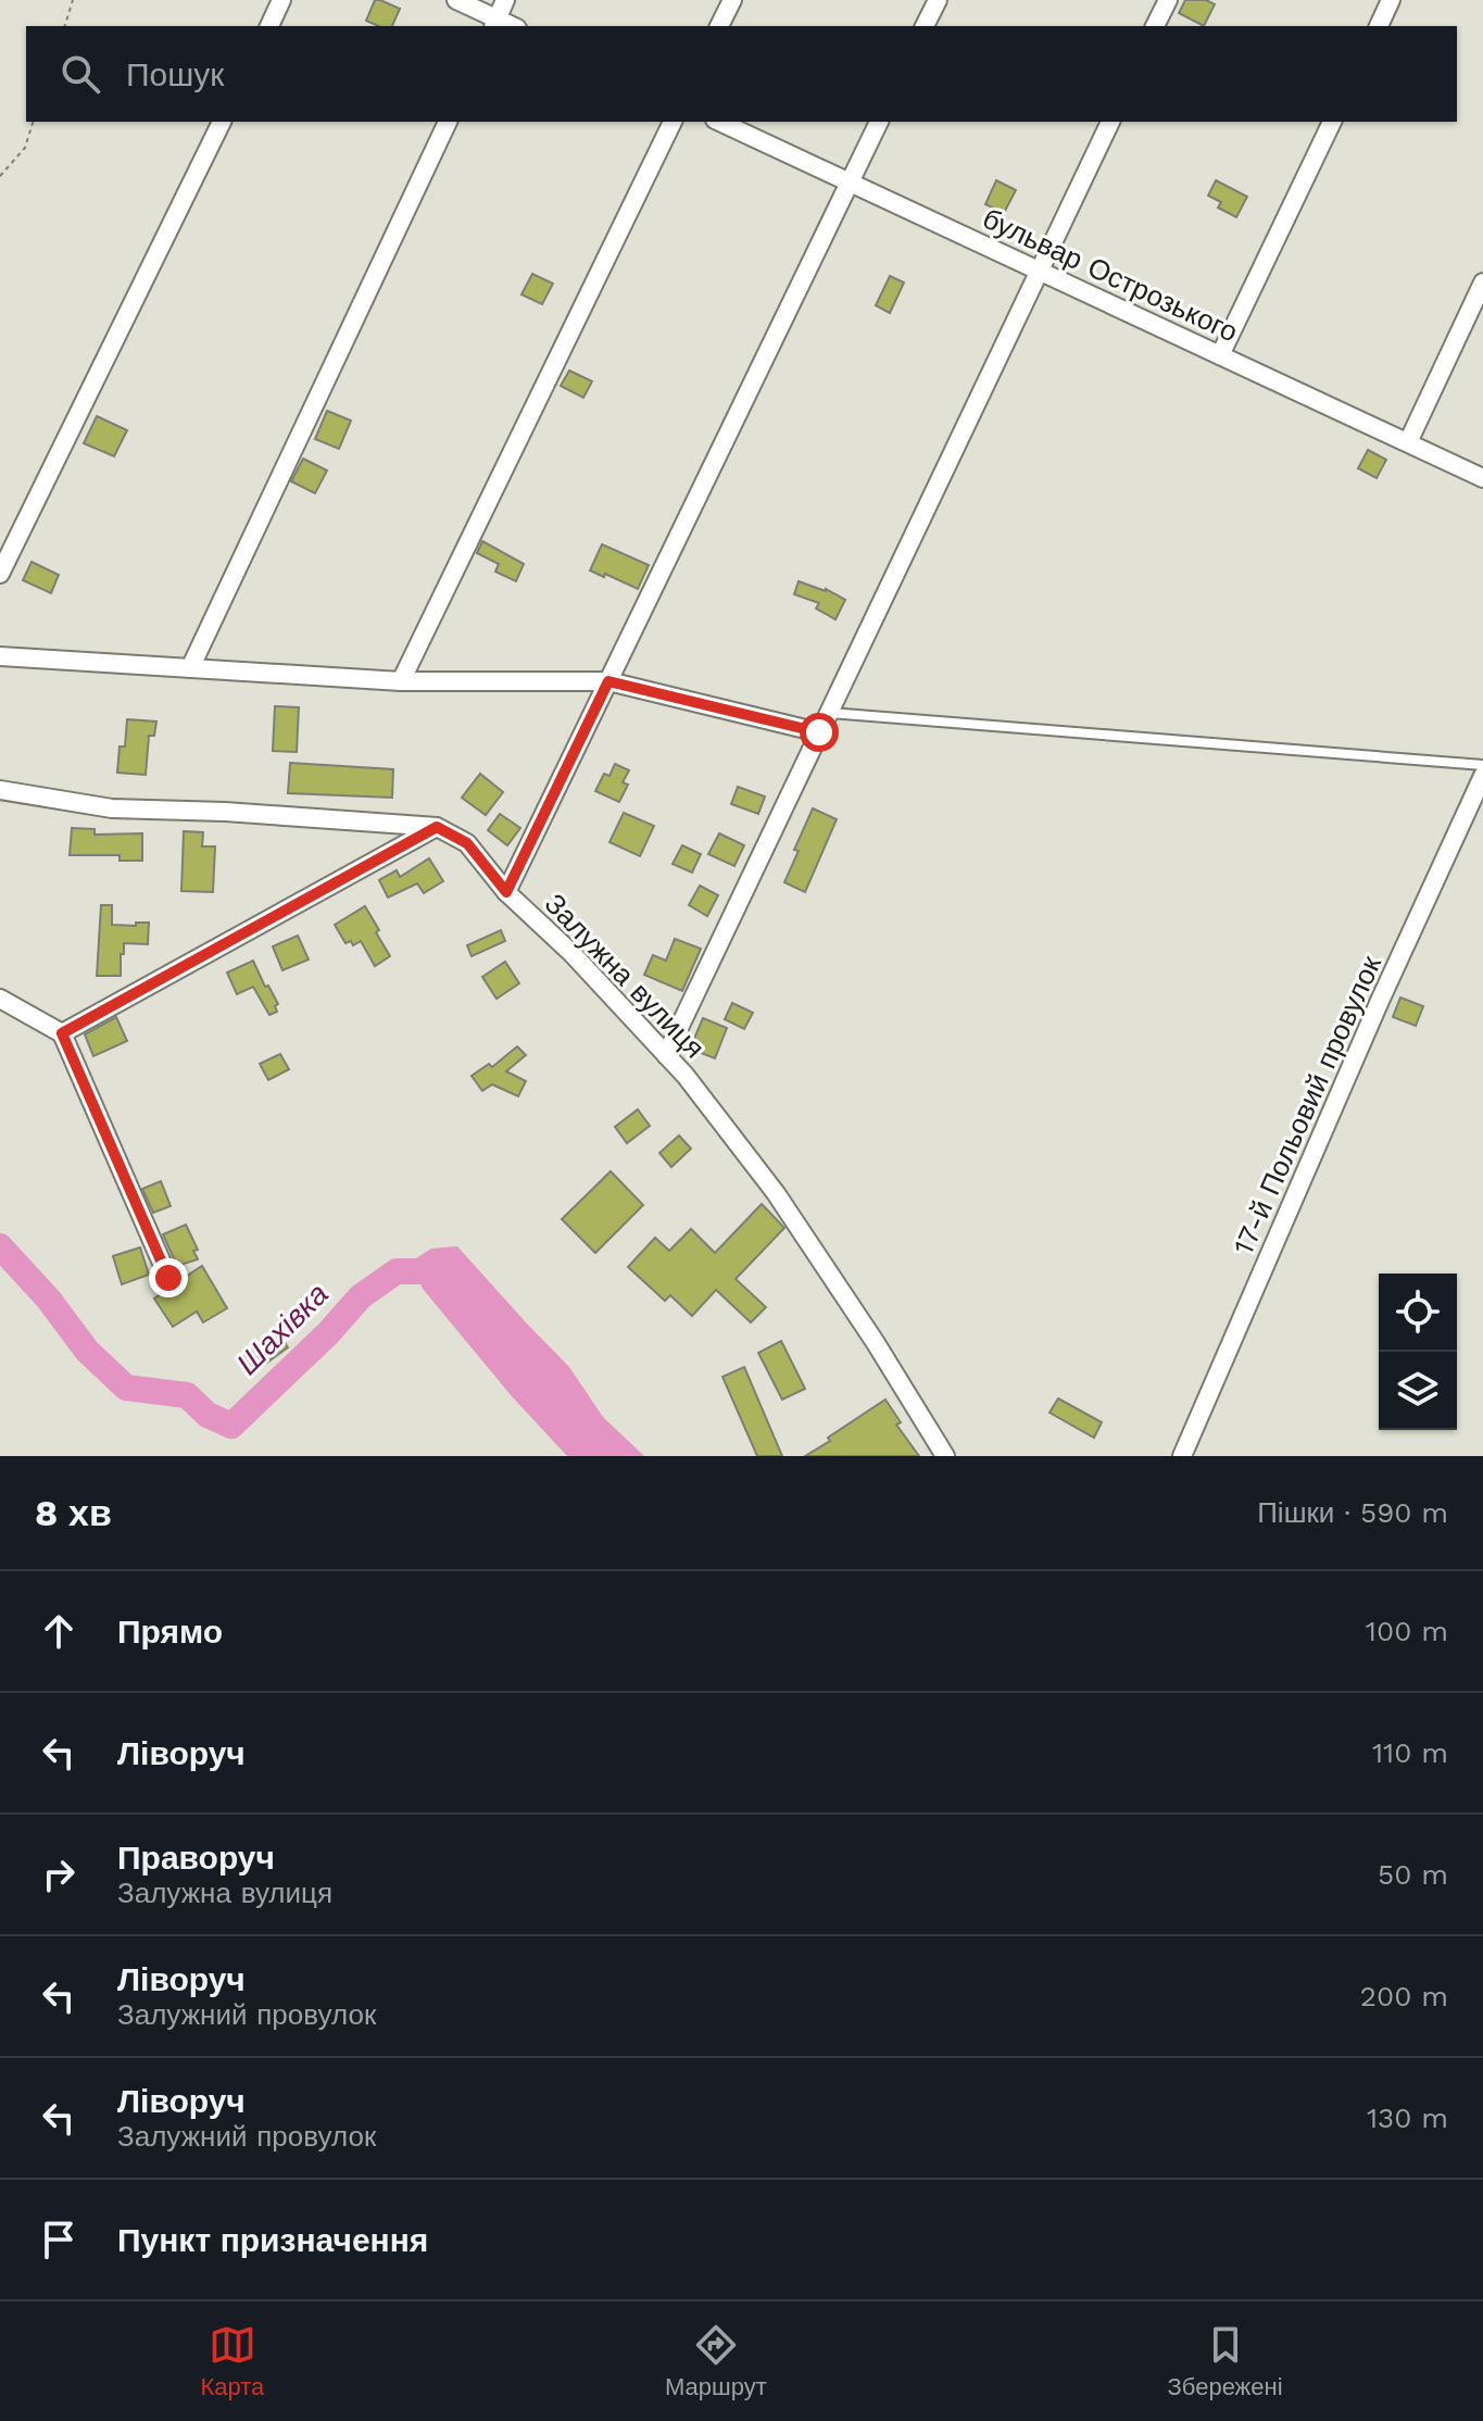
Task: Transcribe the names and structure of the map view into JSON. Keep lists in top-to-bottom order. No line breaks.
{"streets":{"street":["бульвар Острозького","Залужна вулиця","17-й Польовий провулок"]},"water":["Шахівка"],"page":{"search":"Пошук","heading":["8 хв","Пішки · 590 m"],"list":[["Прямо","100 m"],["Ліворуч","110 m"],["Праворуч","Залужна вулиця","50 m"],["Ліворуч","Залужний провулок","200 m"],["Ліворуч","Залужний провулок","130 m"],"Пункт призначення"],"nav":["Карта","Маршрут","Збережені"]}}
